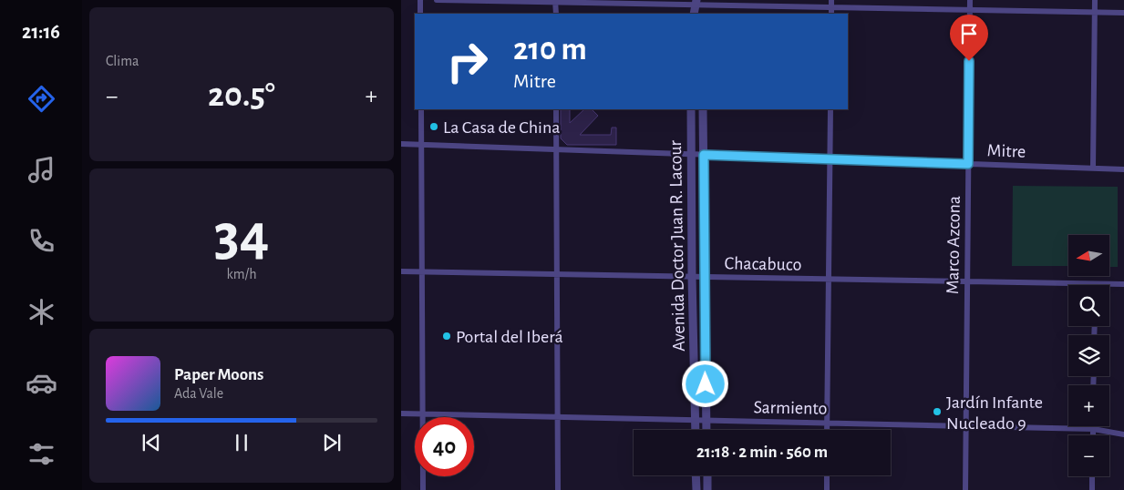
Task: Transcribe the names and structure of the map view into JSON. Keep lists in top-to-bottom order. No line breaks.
{"streets":{"street":["Mitre","Marco Azcona","Avenida Doctor Juan R. Lacour","Chacabuco","Sarmiento"]},"crossings":[["Mitre","Marco Azcona"],["Mitre","Avenida Doctor Juan R. Lacour"],["Marco Azcona","Chacabuco"],["Marco Azcona","Sarmiento"],["Avenida Doctor Juan R. Lacour","Chacabuco"],["Avenida Doctor Juan R. Lacour","Sarmiento"]],"places":["La Casa de China","Portal del Iberá","Jardín Infante Nucleado 9"],"north":"left","page":{"tabs":"21:16","tile":["Clima",["34","km/h"]],"turn":["210 m","Mitre"],"heat":["−","20.5°","+"],"map_buttons":["+","−"],"song":["Paper Moons","Ada Vale"],"limit":"40","trip":"21:18 · 2 min · 560 m"}}
